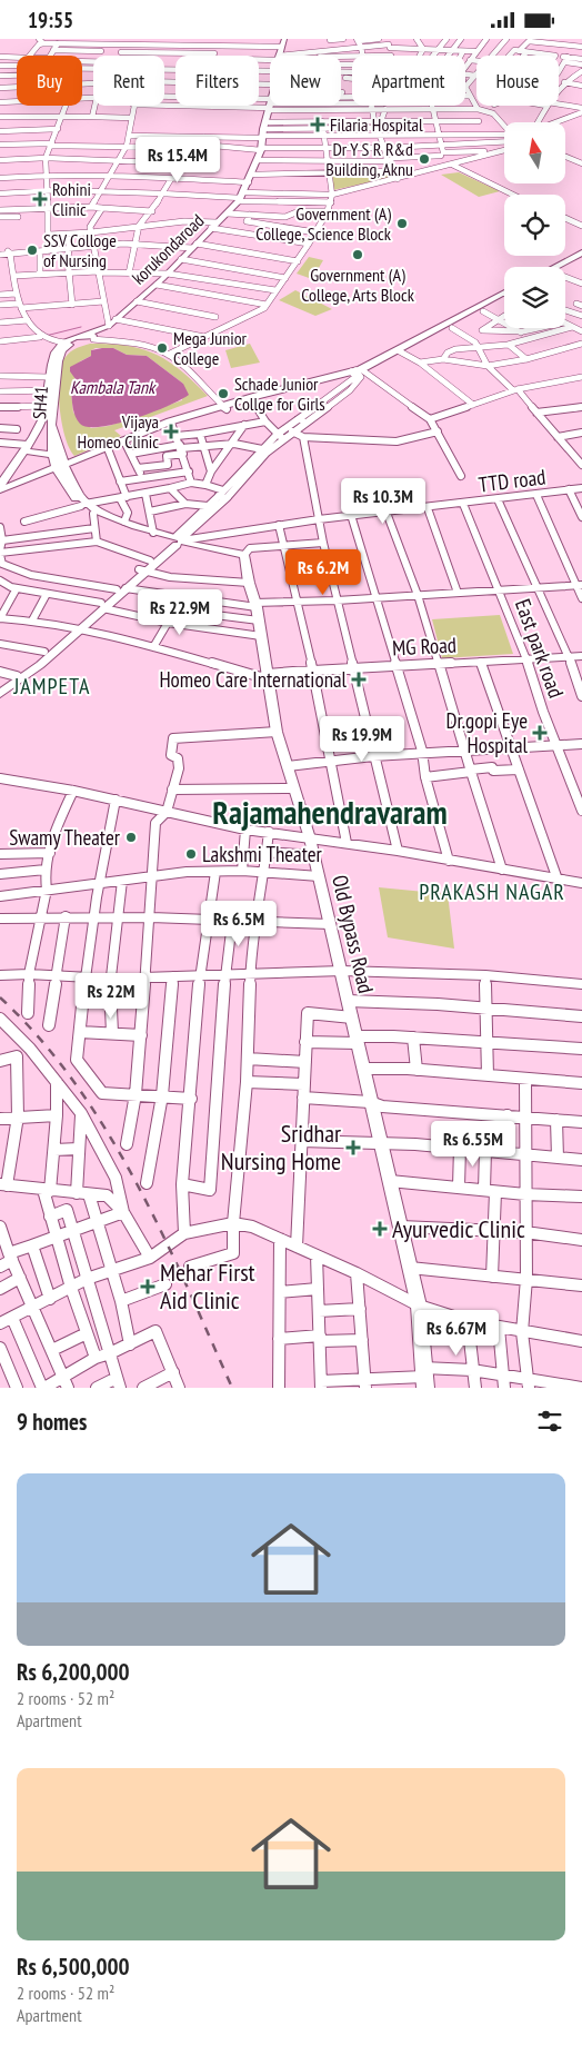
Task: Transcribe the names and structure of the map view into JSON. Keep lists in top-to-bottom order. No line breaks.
{"streets":{"main road":["korukondaroad","SH41","Old Bypass Road"],"street":["TTD road","MG Road","East park road"]},"crossings":[["korukondaroad","SH41"],["TTD road","East park road"],["MG Road","East park road"],["MG Road","Old Bypass Road"]],"districts":["JAMPETA","Rajamahendravaram","PRAKASH NAGAR"],"water":["Kambala Tank"],"places":{"health":["Filaria Hospital","Rohini Clinic","Vijaya Homeo Clinic","Homeo Care International","Dr.gopi Eye Hospital","Sridhar Nursing Home","Ayurvedic Clinic","Mehar First Aid Clinic"],"other":["Dr Y S R R&d Building, Aknu","Government (A) College, Science Block","SSV Colloge of Nursing","Government (A) College, Arts Block","Mega Junior College","Schade Junior Collge for Girls","Swamy Theater","Lakshmi Theater"]},"north":"top","page":{"status":"19:55","chip":["Buy","Rent","Filters","New","Apartment","House"],"price":["Rs 15.4M","Rs 10.3M","Rs 6.2M","Rs 22.9M","Rs 19.9M","Rs 6.5M","Rs 22M","Rs 6.55M","Rs 6.67M"],"heading":"9 homes","list":[{"name":"Rs 6,200,000","note":"2 rooms · 52 m² · Apartment"},{"name":"Rs 6,500,000","note":"2 rooms · 52 m² · Apartment"}]}}
